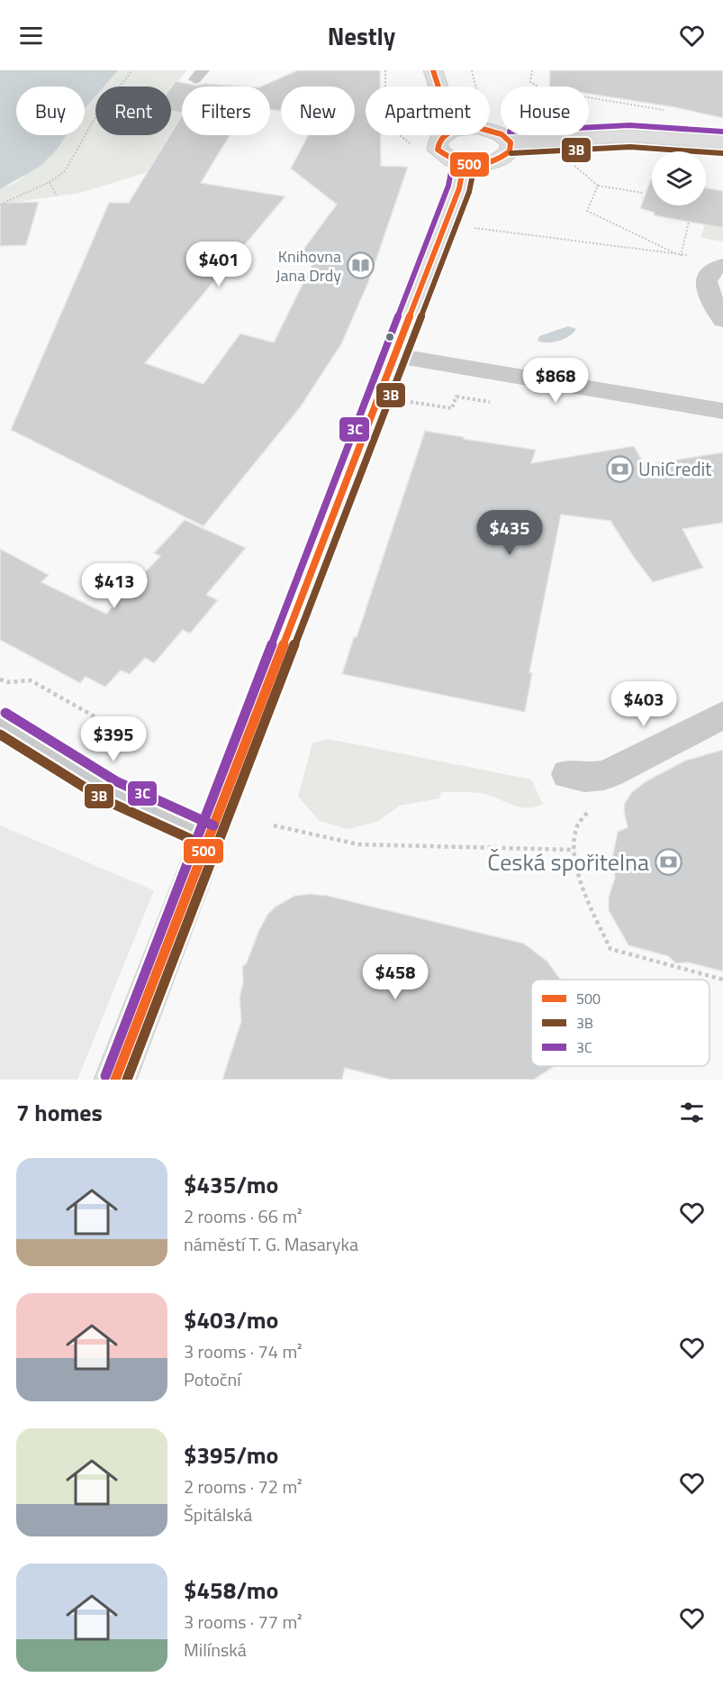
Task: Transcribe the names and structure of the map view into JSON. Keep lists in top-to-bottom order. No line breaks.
{"places":{"library":["Knihovna Jana Drdy"],"bank":["UniCredit","Česká spořitelna"]},"lines":["transit line 500","transit line 3C","transit line 3B"],"legend":["500","3B","3C"],"page":{"header":"Nestly","chip":["Buy","Rent","Filters","New","Apartment","House"],"price":["$401","$868","$435","$413","$403","$395","$458"],"heading":"7 homes","list":[{"name":"$435/mo","note":"2 rooms · 66 m² · náměstí T. G. Masaryka"},{"name":"$403/mo","note":"3 rooms · 74 m² · Potoční"},{"name":"$395/mo","note":"2 rooms · 72 m² · Špitálská"},{"name":"$458/mo","note":"3 rooms · 77 m² · Milínská"}]}}
